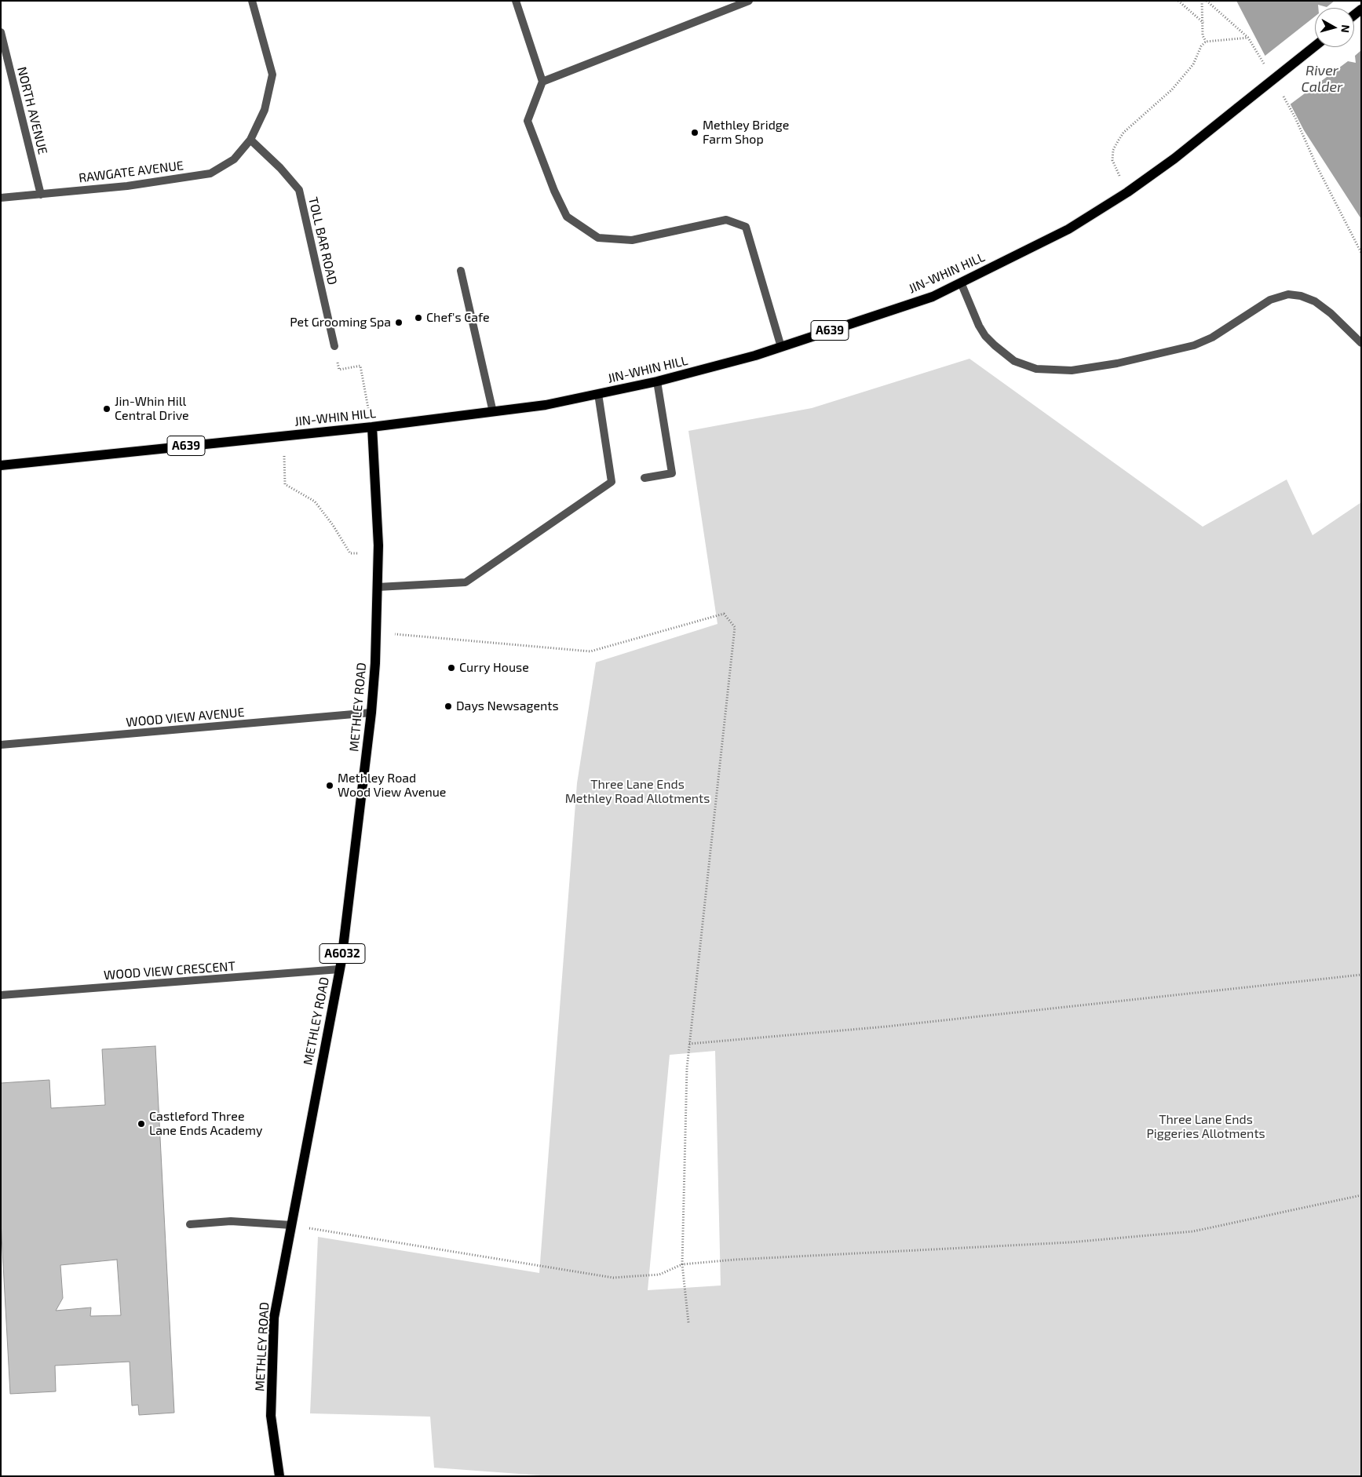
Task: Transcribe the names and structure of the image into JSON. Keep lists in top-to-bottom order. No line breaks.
{"streets":{"main road":["JIN-WHIN HILL","A639","METHLEY ROAD","A6032"],"street":["NORTH AVENUE","RAWGATE AVENUE","TOLL BAR ROAD","WOOD VIEW AVENUE","WOOD VIEW CRESCENT"]},"crossings":[["NORTH AVENUE","RAWGATE AVENUE"],["RAWGATE AVENUE","TOLL BAR ROAD"],["JIN-WHIN HILL","METHLEY ROAD"],["METHLEY ROAD","WOOD VIEW AVENUE"],["METHLEY ROAD","WOOD VIEW CRESCENT"]],"water":["River Calder"],"parks":["Three Lane Ends Methley Road Allotments","Three Lane Ends Piggeries Allotments"],"places":["Methley Bridge Farm Shop","Chef's Cafe","Pet Grooming Spa","Jin-Whin Hill Central Drive","Curry House","Days Newsagents","Methley Road Wood View Avenue","Castleford Three Lane Ends Academy"],"north":"right"}
